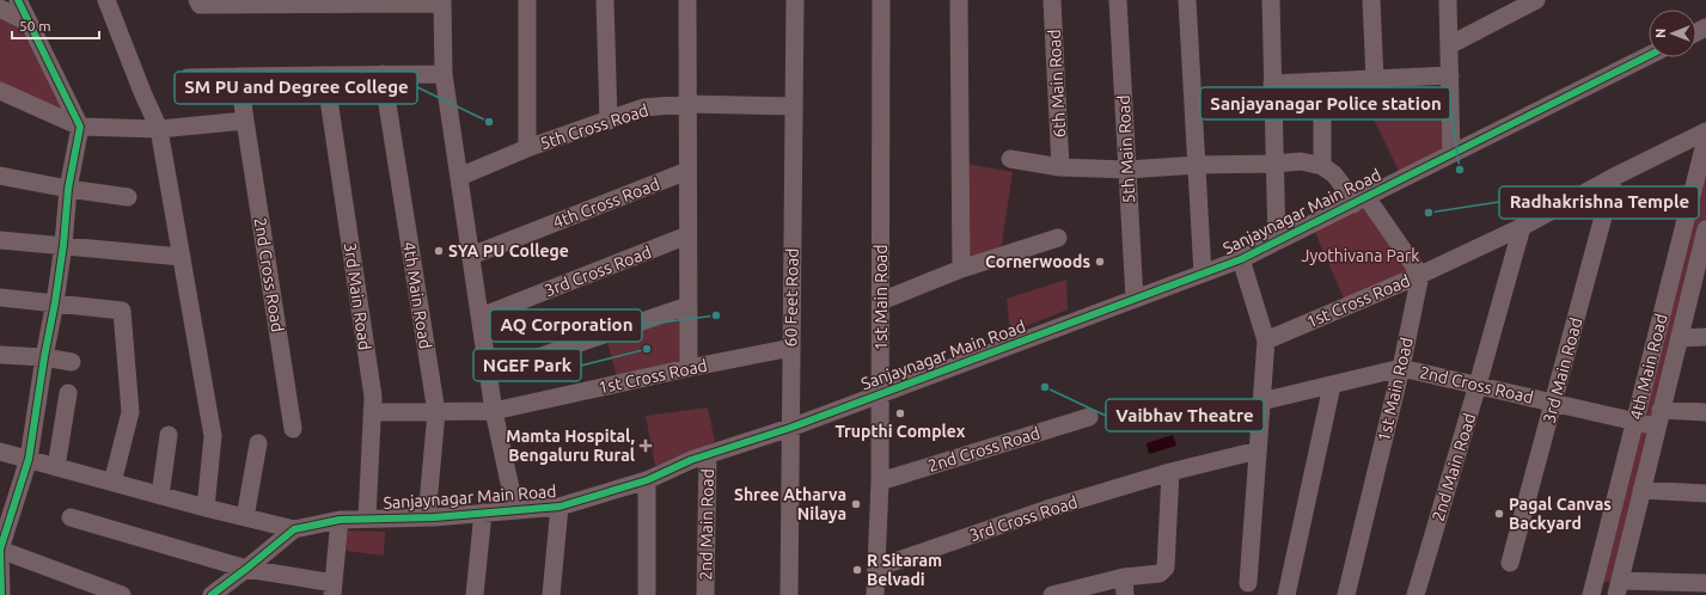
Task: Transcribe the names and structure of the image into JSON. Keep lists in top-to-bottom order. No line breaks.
{"streets":{"street":["6th Main Road","5th Cross Road","5th Main Road","4th Cross Road","Sanjaynagar Main Road","3rd Cross Road","2nd Cross Road","4th Main Road","3rd Main Road","60 Feet Road","1st Main Road","1st Cross Road","2nd Main Road"]},"crossings":[["5th Cross Road","60 Feet Road"],["5th Main Road","Sanjaynagar Main Road"],["Sanjaynagar Main Road","4th Main Road"],["Sanjaynagar Main Road","3rd Main Road"],["Sanjaynagar Main Road","60 Feet Road"],["Sanjaynagar Main Road","1st Main Road"],["Sanjaynagar Main Road","2nd Main Road"],["3rd Cross Road","1st Main Road"],["2nd Cross Road","4th Main Road"],["2nd Cross Road","3rd Main Road"],["2nd Cross Road","1st Main Road"],["2nd Cross Road","2nd Main Road"],["4th Main Road","1st Cross Road"],["3rd Main Road","1st Cross Road"],["60 Feet Road","1st Cross Road"],["1st Main Road","1st Cross Road"],["1st Cross Road","2nd Main Road"]],"parks":["Jyothivana Park"],"places":{"other":["SM PU and Degree College","Sanjayanagar Police station","Radhakrishna Temple","SYA PU College","Cornerwoods","AQ Corporation","NGEF Park","Vaibhav Theatre","Trupthi Complex","Shree Atharva Nilaya","Pagal Canvas Backyard","R Sitaram Belvadi"],"health":["Mamta Hospital, Bengaluru Rural"]},"scale_bar":"50 m","north":"left"}
